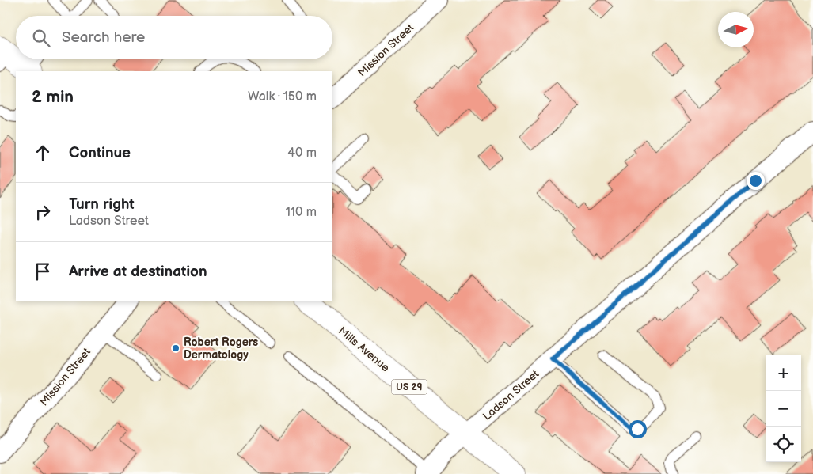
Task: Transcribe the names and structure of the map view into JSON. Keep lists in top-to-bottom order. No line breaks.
{"streets":{"main road":["Mills Avenue","US 29"],"street":["Mission Street","Ladson Street"]},"crossings":[["Mills Avenue","Ladson Street"]],"places":["Robert Rogers Dermatology"],"north":"right","page":{"search":"Search here","heading":["2 min","Walk · 150 m"],"list":[["Continue","40 m"],["Turn right","Ladson Street","110 m"],"Arrive at destination"],"map_buttons":["+","−"]}}
